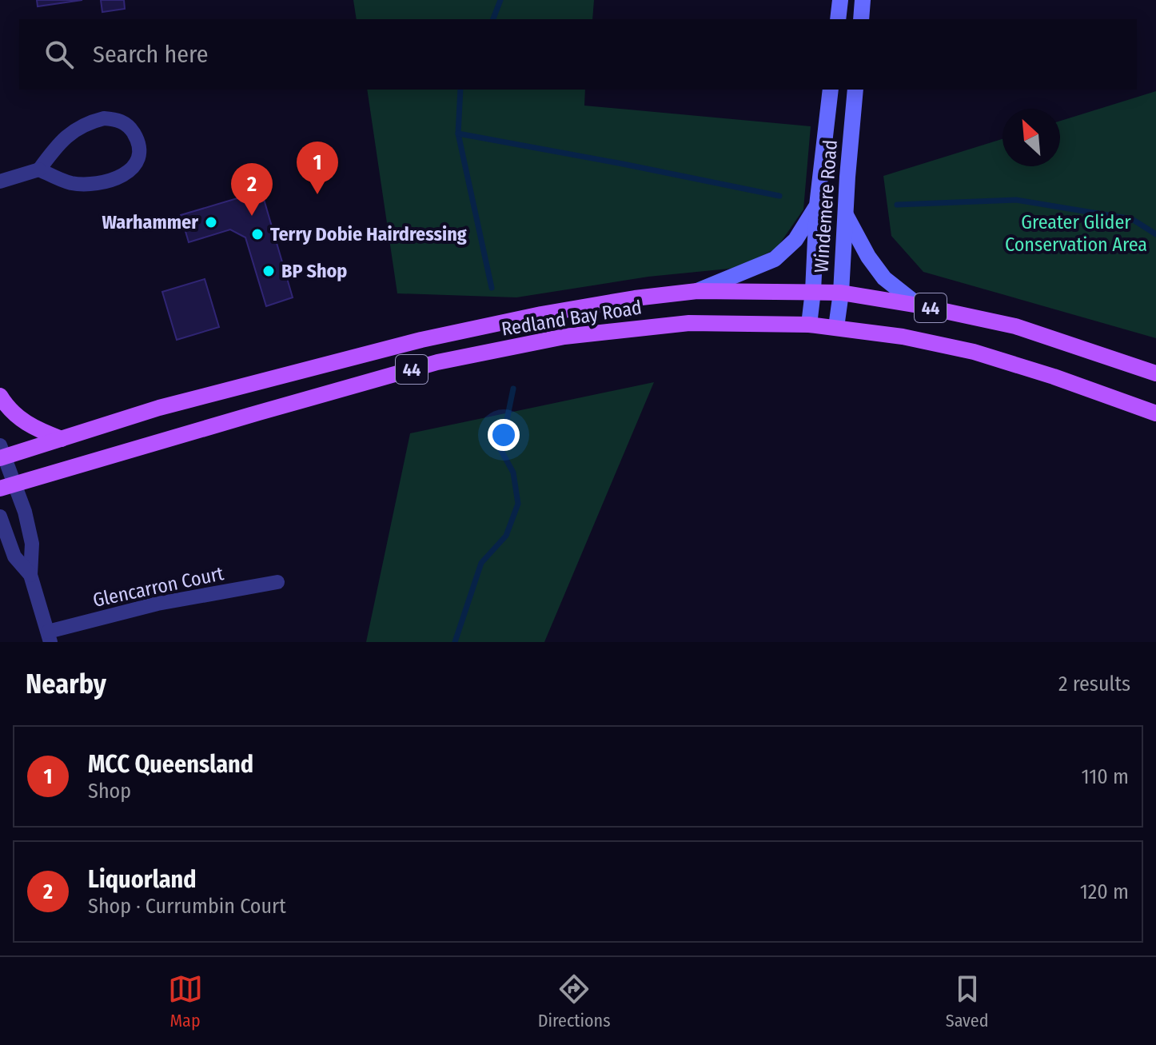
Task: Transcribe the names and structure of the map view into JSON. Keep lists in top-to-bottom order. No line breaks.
{"streets":{"main road":["Windemere Road","44","Redland Bay Road"],"street":["Glencarron Court"]},"crossings":[["Windemere Road","Redland Bay Road"]],"parks":["Greater Glider Conservation Area"],"places":["Warhammer","Terry Dobie Hairdressing","BP Shop"],"north":"top left","page":{"search":"Search here","pins":["1","2"],"heading":["Nearby","2 results"],"list":[{"mark":"1","name":"MCC Queensland","note":"Shop","value":"110 m"},{"mark":"2","name":"Liquorland","note":"Shop · Currumbin Court","value":"120 m"}],"nav":["Map","Directions","Saved"]}}
